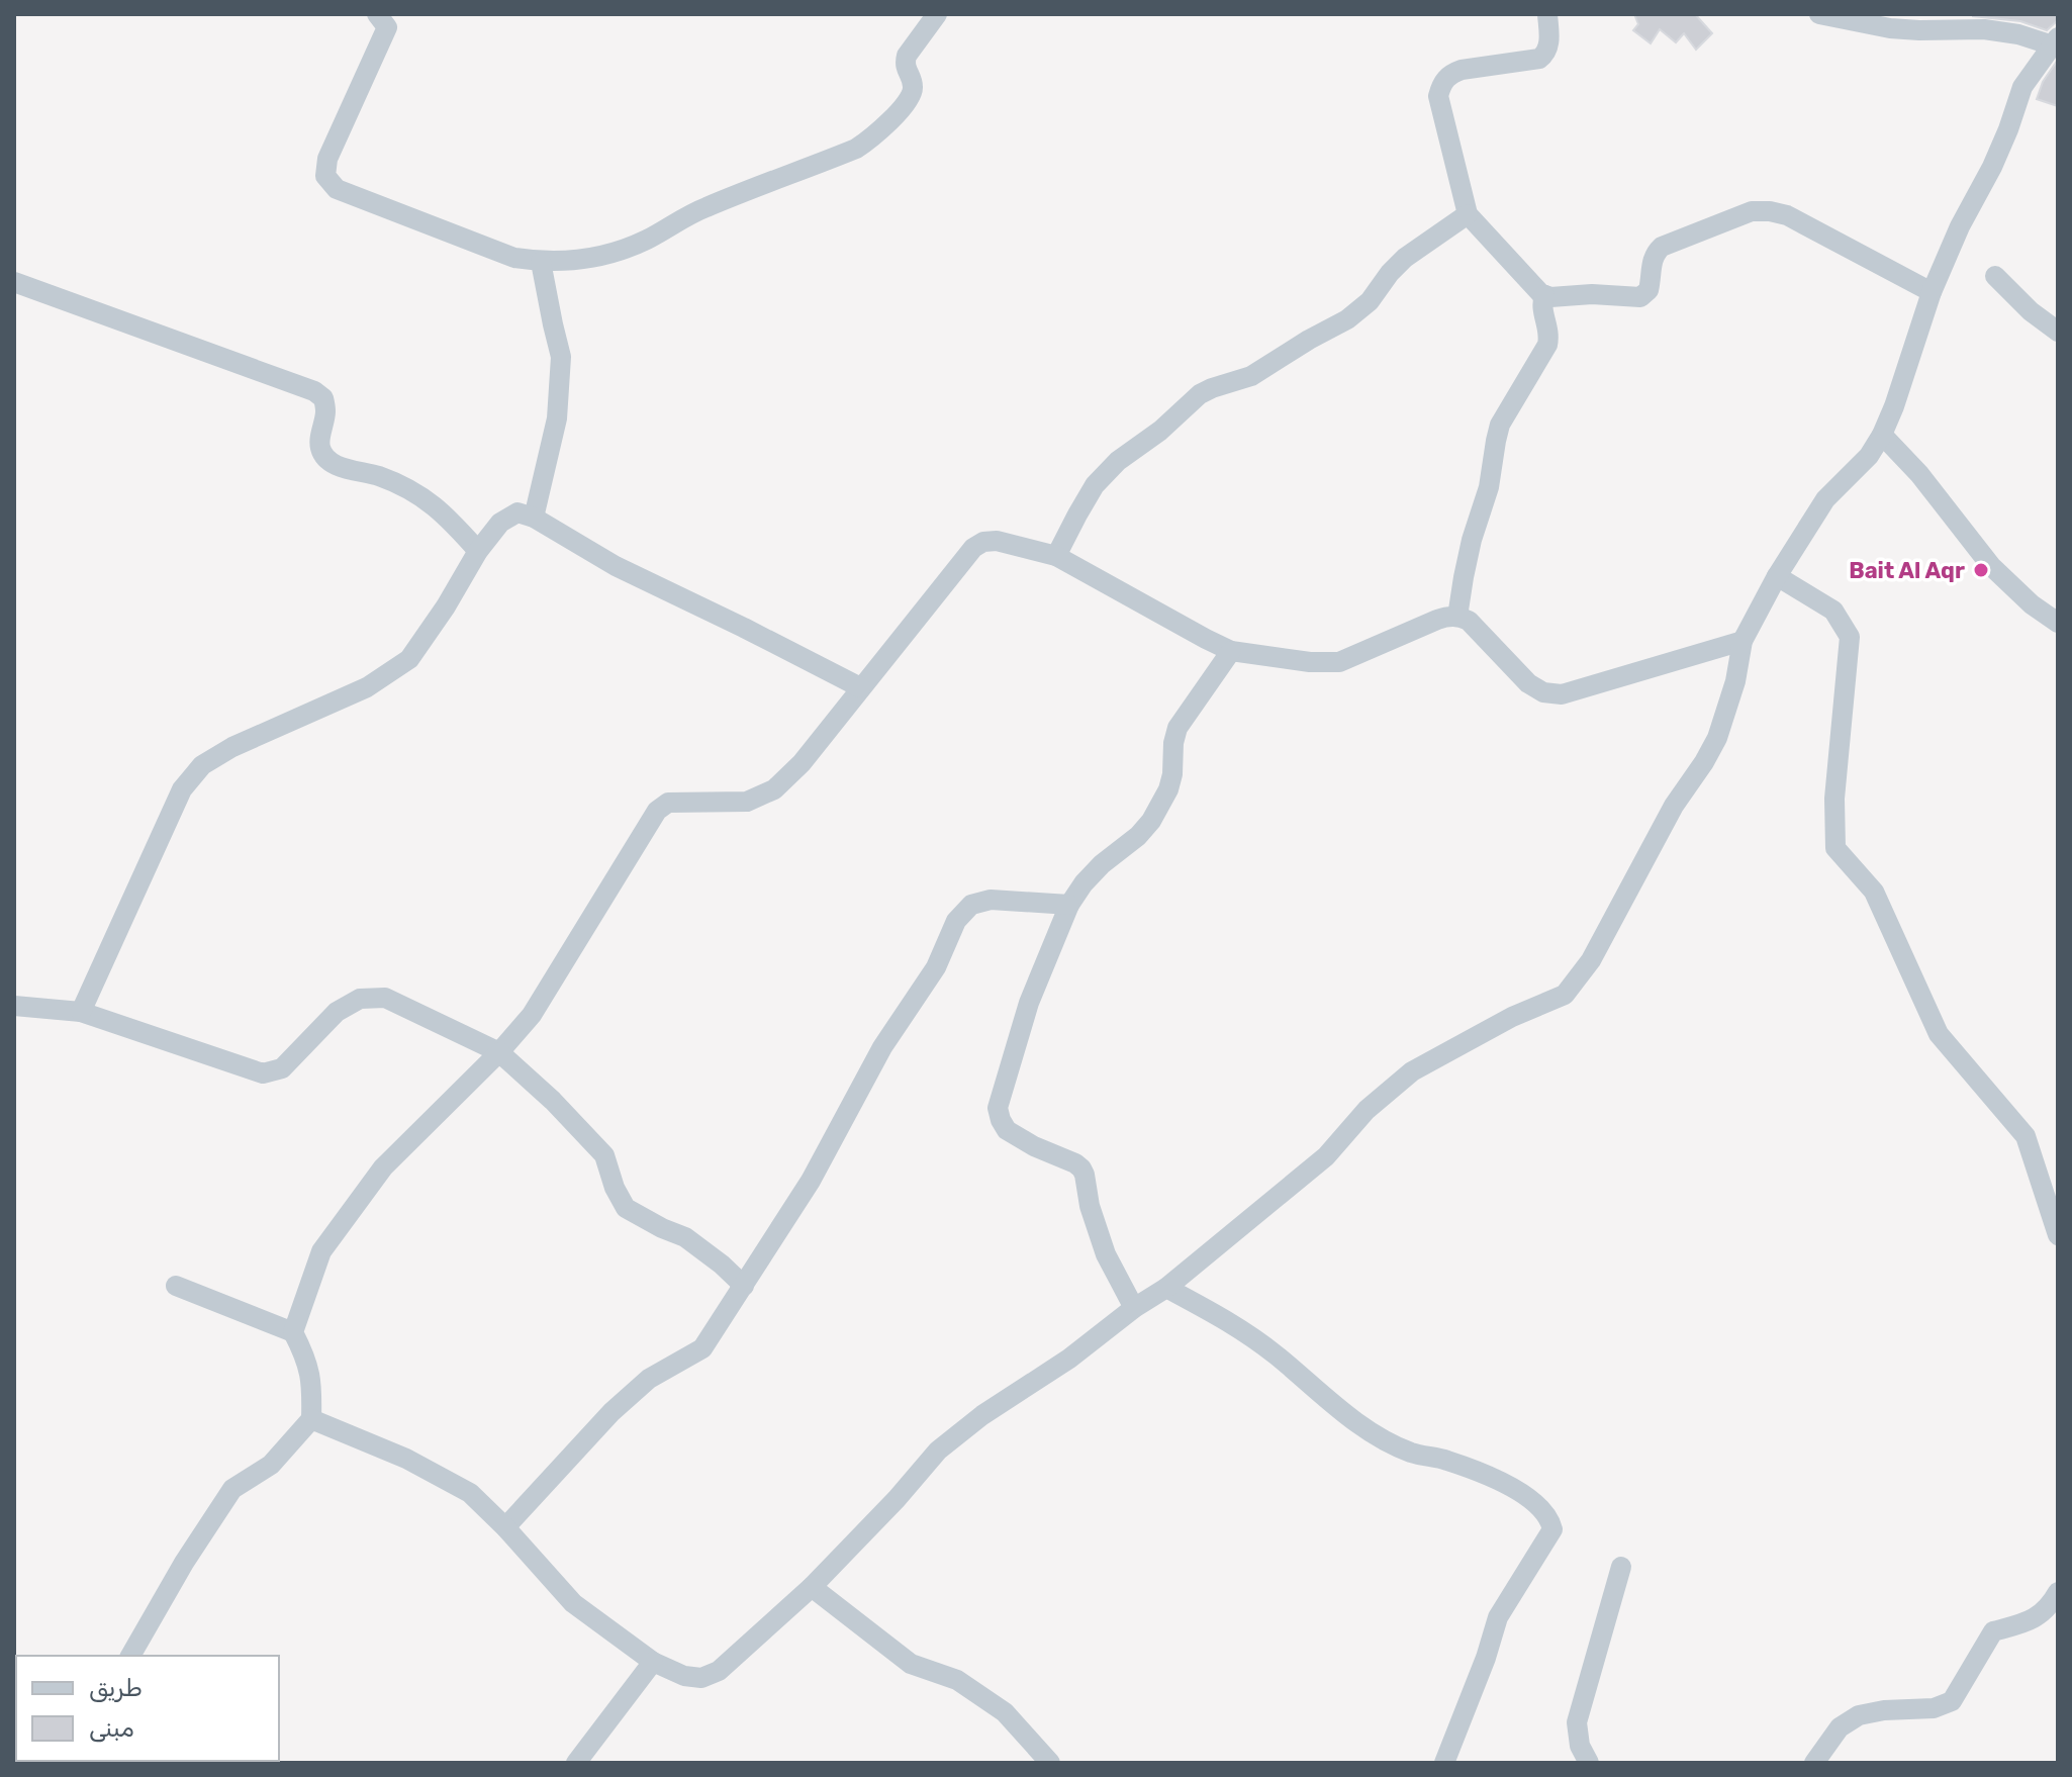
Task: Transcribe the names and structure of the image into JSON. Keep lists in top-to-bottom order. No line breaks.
{"places":["Bait Al Aqr"],"legend":["طريق","مبنى"]}
